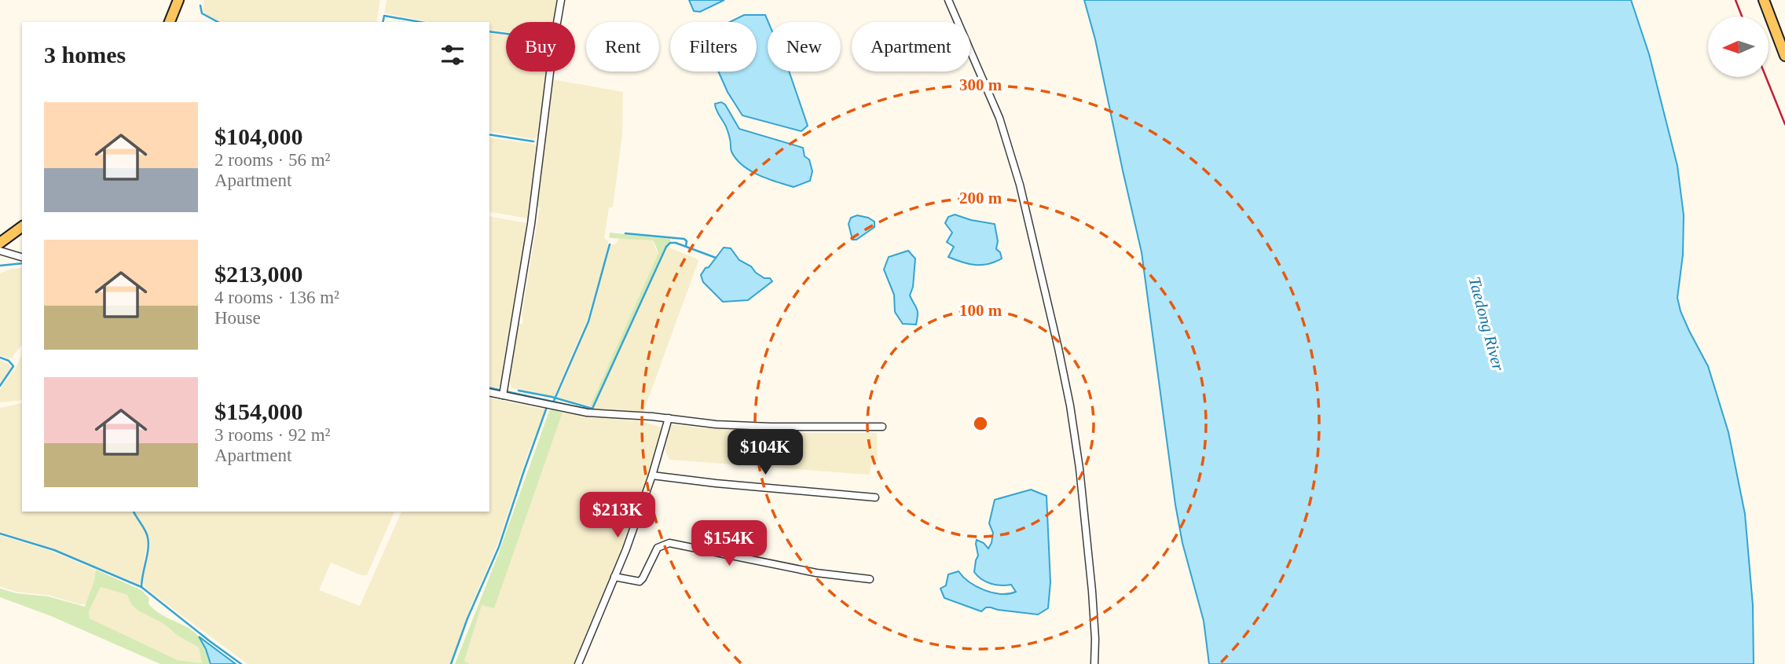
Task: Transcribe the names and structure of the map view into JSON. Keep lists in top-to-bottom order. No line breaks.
{"water":["Taedong River"],"north":"left","page":{"chip":["Buy","Rent","Filters","New","Apartment"],"heading":"3 homes","list":[{"name":"$104,000","note":"2 rooms · 56 m² · Apartment"},{"name":"$213,000","note":"4 rooms · 136 m² · House"},{"name":"$154,000","note":"3 rooms · 92 m² · Apartment"}],"price":["$104K","$213K","$154K"]},"rings":["300 m","200 m","100 m"]}
